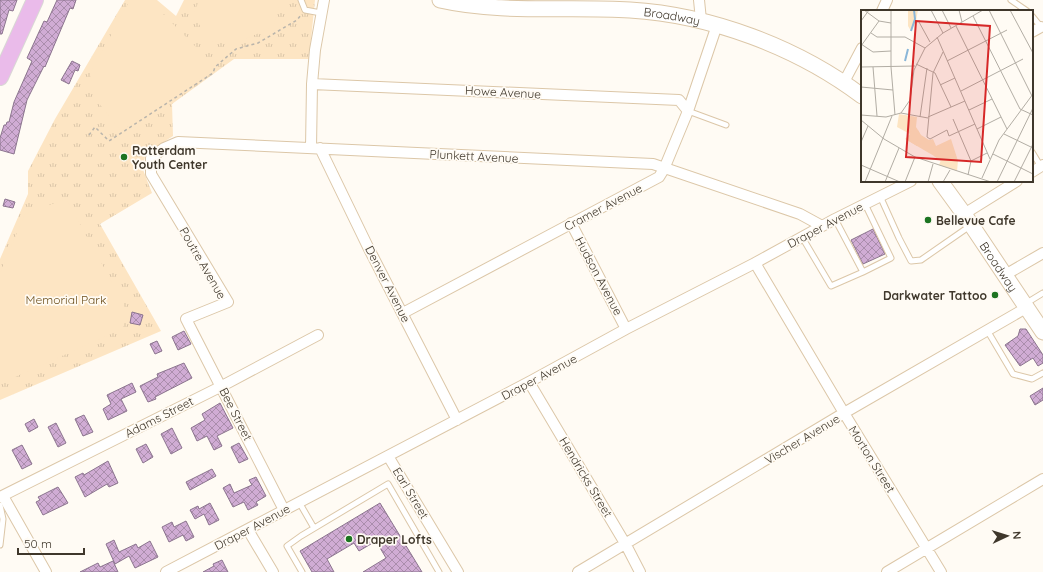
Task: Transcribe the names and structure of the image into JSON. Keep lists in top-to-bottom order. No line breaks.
{"streets":{"main road":["Broadway"],"street":["Howe Avenue","Plunkett Avenue","Cramer Avenue","Draper Avenue","Poutre Avenue","Hudson Avenue","Denver Avenue","Bee Street","Adams Street","Vischer Avenue","Morton Street","Hendricks Street","Earl Street"]},"crossings":[["Broadway","Cramer Avenue"],["Broadway","Vischer Avenue"],["Howe Avenue","Cramer Avenue"],["Howe Avenue","Denver Avenue"],["Plunkett Avenue","Cramer Avenue"],["Plunkett Avenue","Draper Avenue"],["Plunkett Avenue","Poutre Avenue"],["Plunkett Avenue","Denver Avenue"],["Cramer Avenue","Hudson Avenue"],["Cramer Avenue","Denver Avenue"],["Draper Avenue","Hudson Avenue"],["Draper Avenue","Denver Avenue"],["Draper Avenue","Bee Street"],["Draper Avenue","Morton Street"],["Draper Avenue","Hendricks Street"],["Draper Avenue","Earl Street"],["Poutre Avenue","Bee Street"],["Bee Street","Adams Street"],["Vischer Avenue","Morton Street"],["Vischer Avenue","Hendricks Street"]],"parks":["Memorial Park"],"places":["Rotterdam Youth Center","Bellevue Cafe","Darkwater Tattoo","Draper Lofts"],"scale_bar":"50 m","north":"right"}
